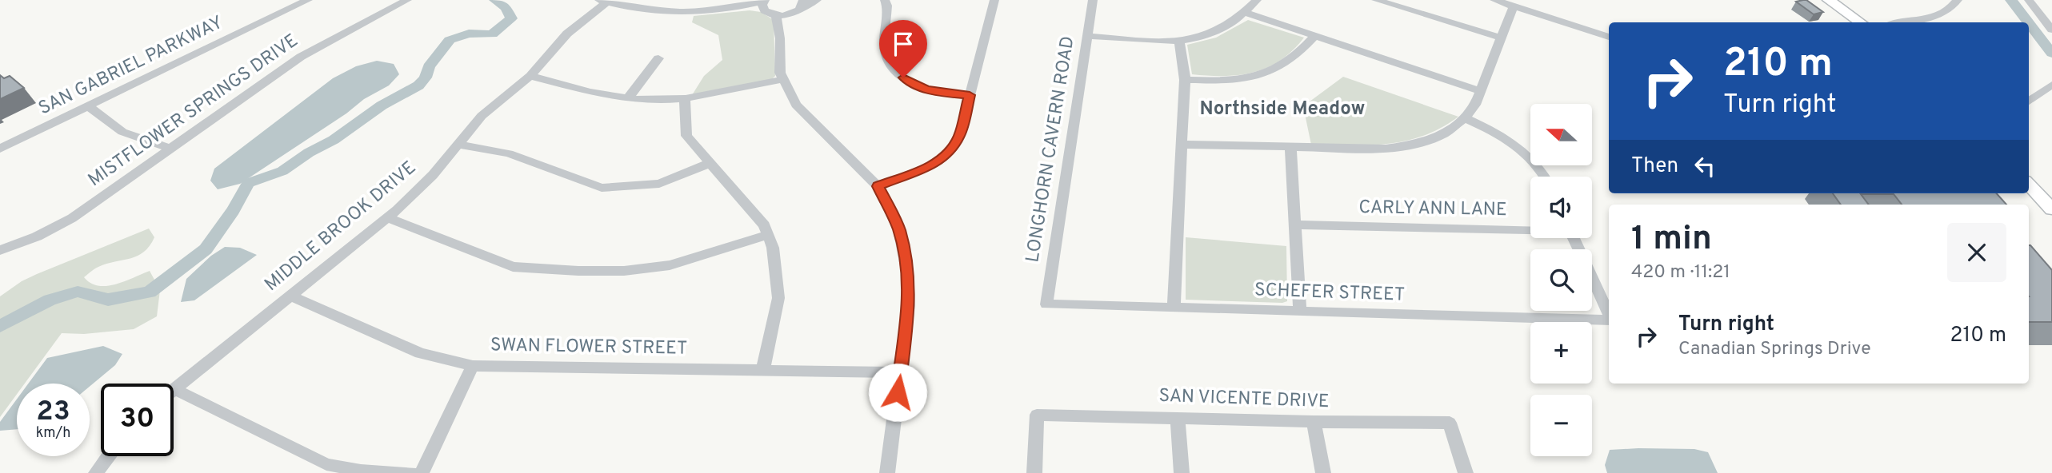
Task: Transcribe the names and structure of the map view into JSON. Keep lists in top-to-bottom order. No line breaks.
{"streets":{"street":["SAN GABRIEL PARKWAY","MISTFLOWER SPRINGS DRIVE","LONGHORN CAVERN ROAD","CARLY ANN LANE","MIDDLE BROOK DRIVE","SCHEFER STREET","SWAN FLOWER STREET","SAN VICENTE DRIVE"]},"crossings":[["LONGHORN CAVERN ROAD","SCHEFER STREET"],["MIDDLE BROOK DRIVE","SWAN FLOWER STREET"]],"districts":["Northside Meadow"],"north":"left","page":{"turn":["210 m","Turn right"],"map_buttons":["+","−"],"then":"Then","heading":["1 min","420 m · 11:21"],"list":[{"name":"Turn right","note":"Canadian Springs Drive","value":"210 m"}],"speed":"23 km/h","limit":"30"}}
